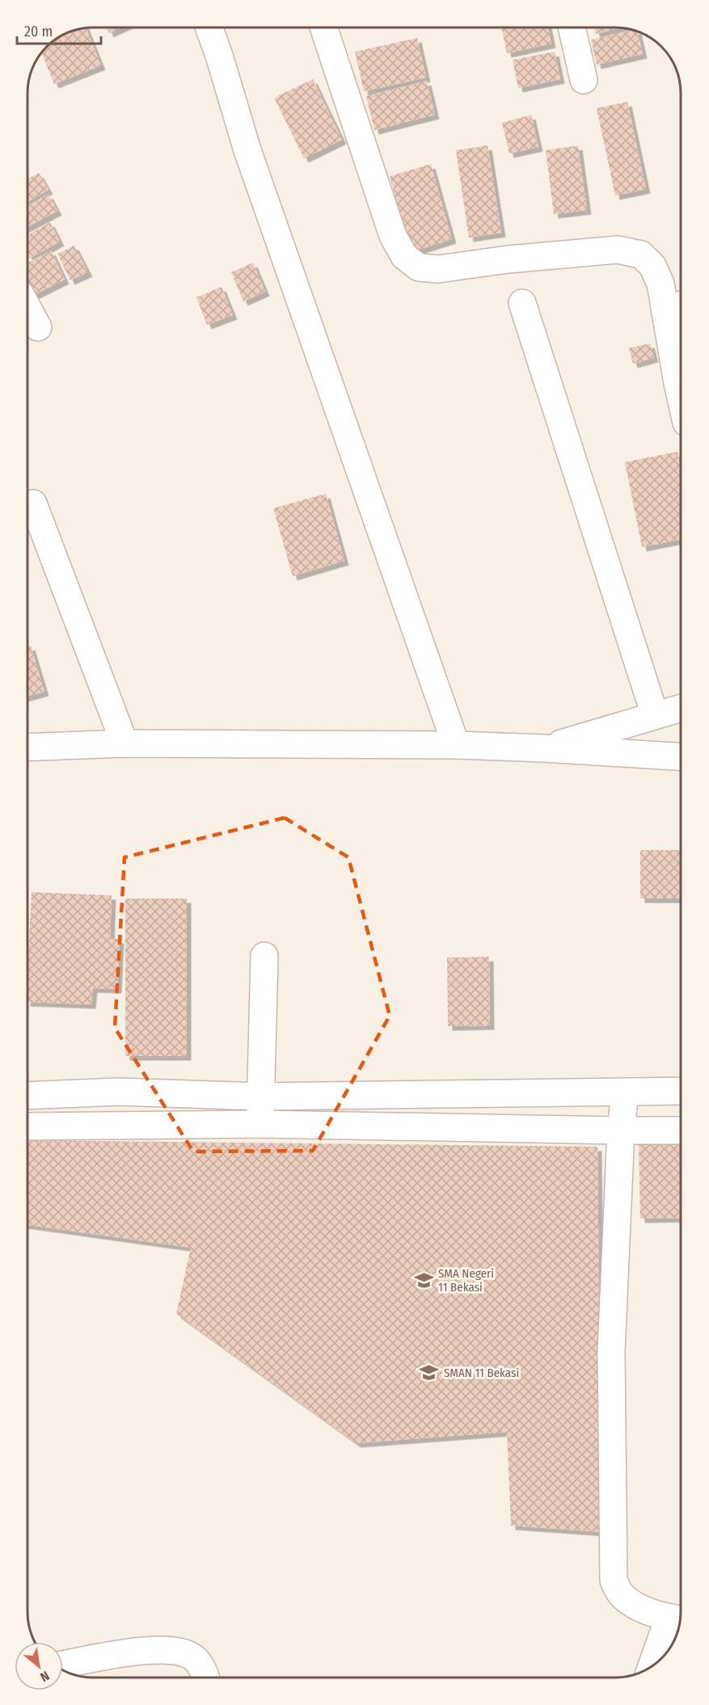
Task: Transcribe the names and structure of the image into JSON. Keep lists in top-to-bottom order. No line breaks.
{"places":{"school or university":["SMA Negeri 11 Bekasi","SMAN 11 Bekasi"]},"scale_bar":"20 m","north":"bottom right"}
